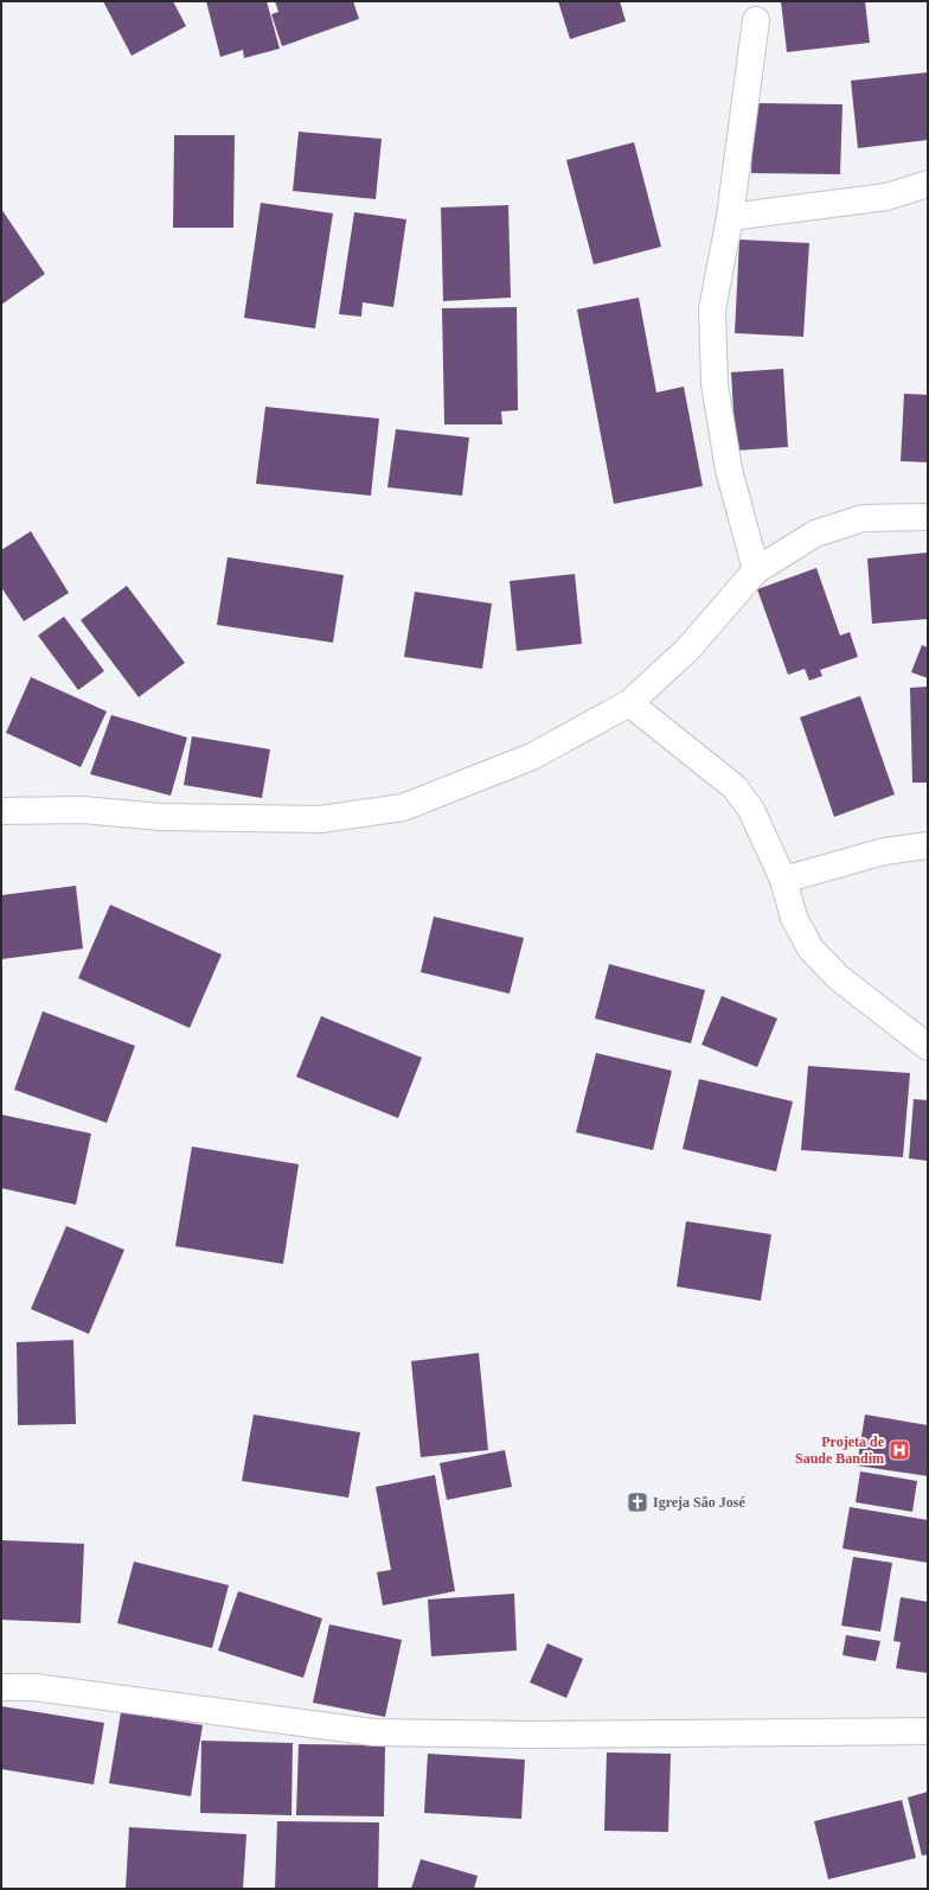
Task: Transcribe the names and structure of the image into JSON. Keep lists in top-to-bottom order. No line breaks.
{"places":{"hospital":["Projeta de Saude Bandim"],"church":["Igreja São José"]}}
